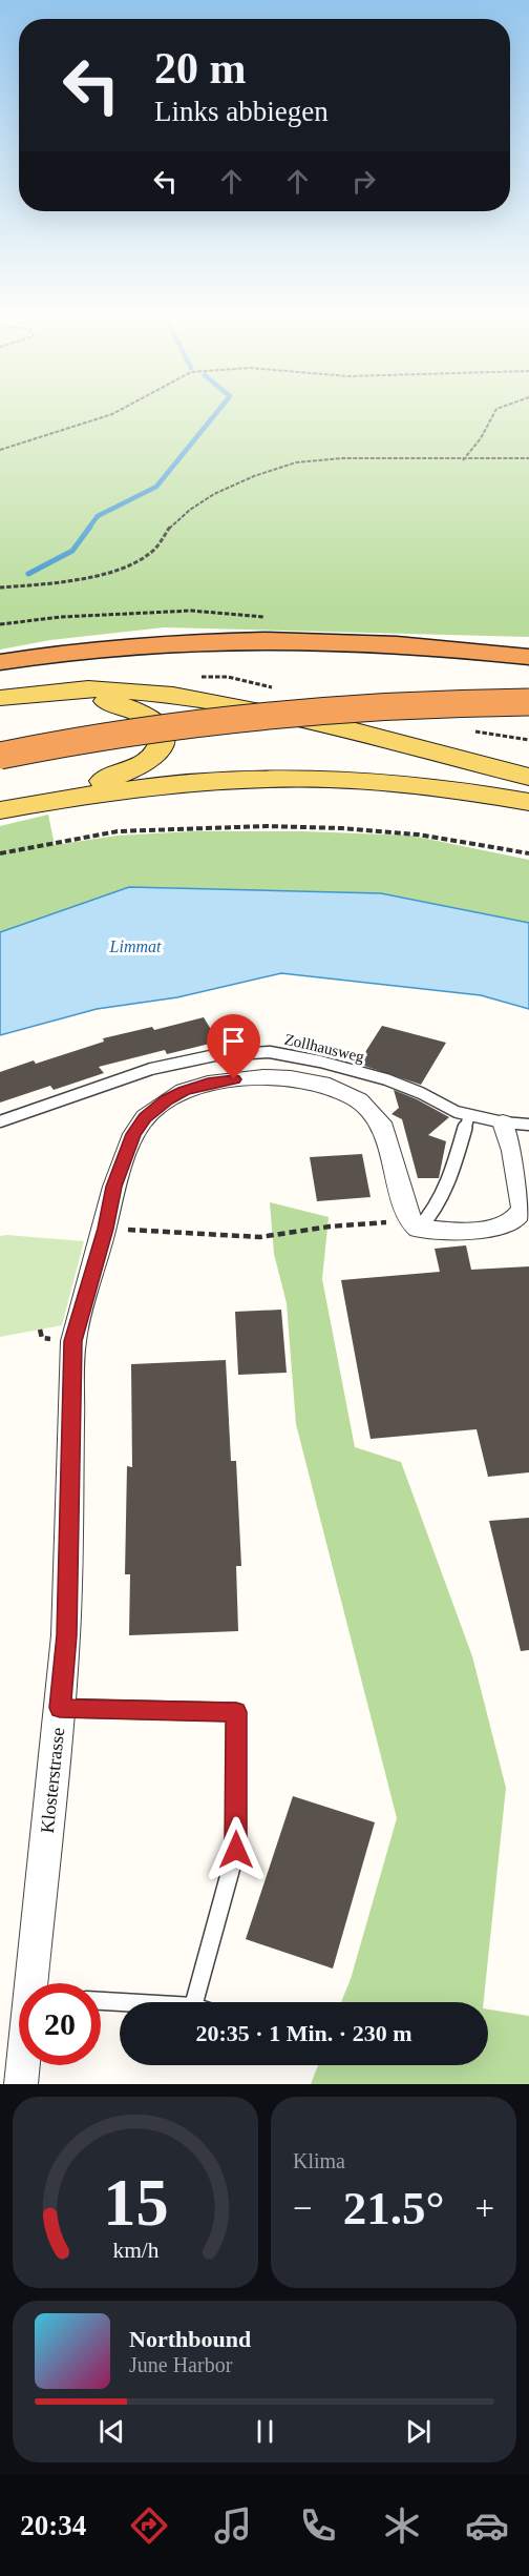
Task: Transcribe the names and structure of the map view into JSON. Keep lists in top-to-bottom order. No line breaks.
{"streets":{"street":["Klosterstrasse"],"lane":["Zollhausweg"]},"water":["Limmat"],"page":{"turn":["20 m","Links abbiegen"],"limit":"20","trip":"20:35 · 1 Min. · 230 m","tile":"Klima","heat":["−","21.5°","+"],"song":["Northbound","June Harbor"],"tabs":"20:34","gauge":["15","km/h"]}}
